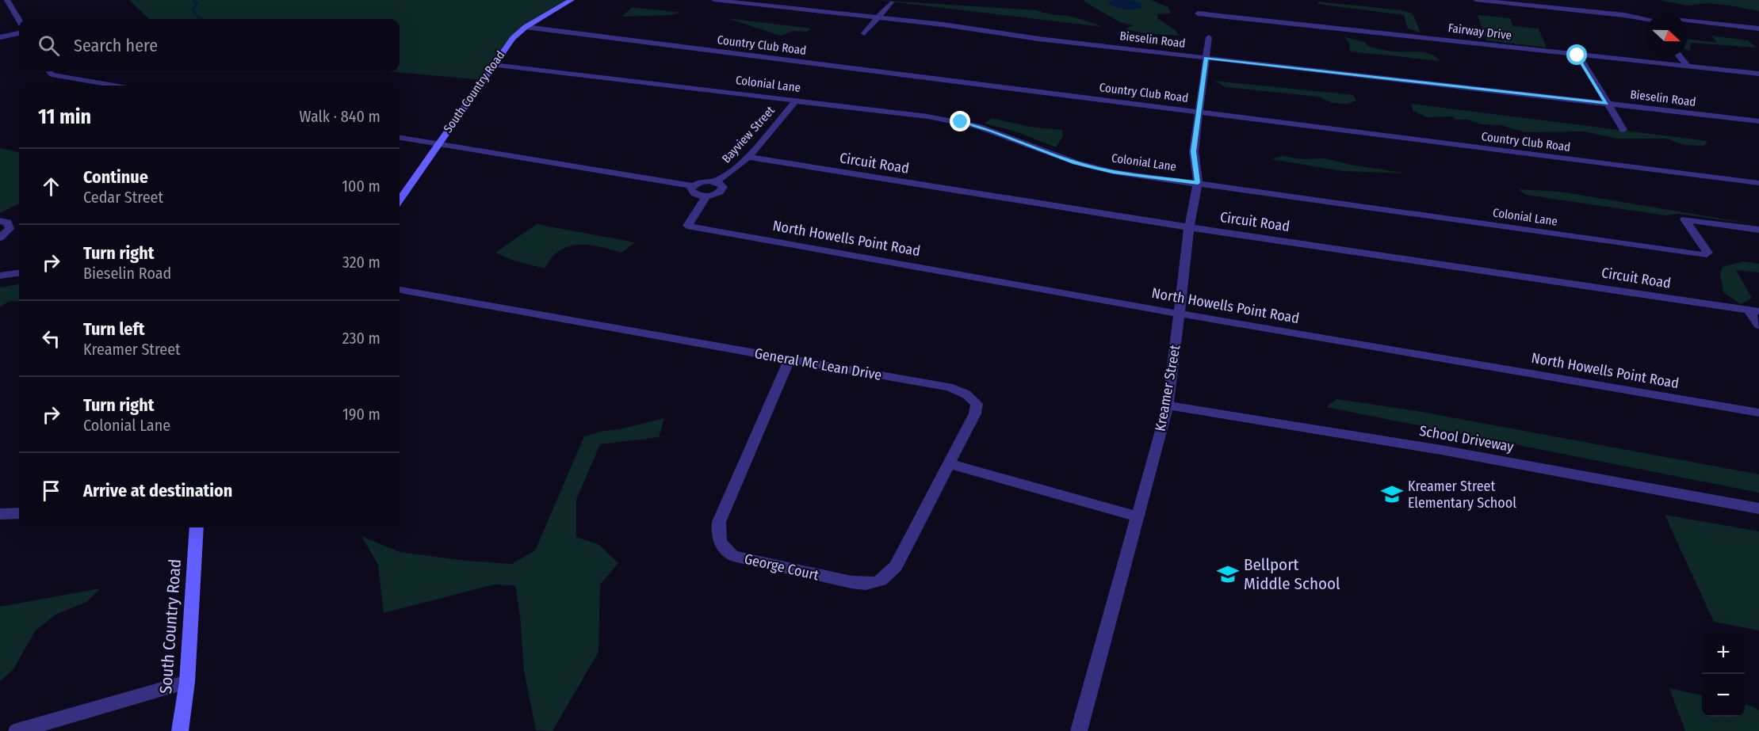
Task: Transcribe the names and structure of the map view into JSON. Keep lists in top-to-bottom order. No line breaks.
{"streets":{"main road":["South Country Road"],"street":["Fairway Drive","Bieselin Road","Country Club Road","Colonial Lane","Bayview Street","Circuit Road","North Howells Point Road","General Mc Lean Drive","Kreamer Street","School Driveway","George Court"]},"crossings":[["Bieselin Road","Kreamer Street"],["Country Club Road","South Country Road"],["Country Club Road","Kreamer Street"],["Colonial Lane","South Country Road"],["Colonial Lane","Bayview Street"],["Colonial Lane","Kreamer Street"],["Bayview Street","Circuit Road"],["Bayview Street","North Howells Point Road"],["Circuit Road","Kreamer Street"],["North Howells Point Road","Kreamer Street"],["General Mc Lean Drive","George Court"],["Kreamer Street","School Driveway"]],"places":{"school or university":["Kreamer Street Elementary School","Bellport Middle School"]},"north":"right","page":{"search":"Search here","heading":["11 min","Walk · 840 m"],"list":[["Continue","Cedar Street","100 m"],["Turn right","Bieselin Road","320 m"],["Turn left","Kreamer Street","230 m"],["Turn right","Colonial Lane","190 m"],"Arrive at destination"],"map_buttons":["+","−"]}}
